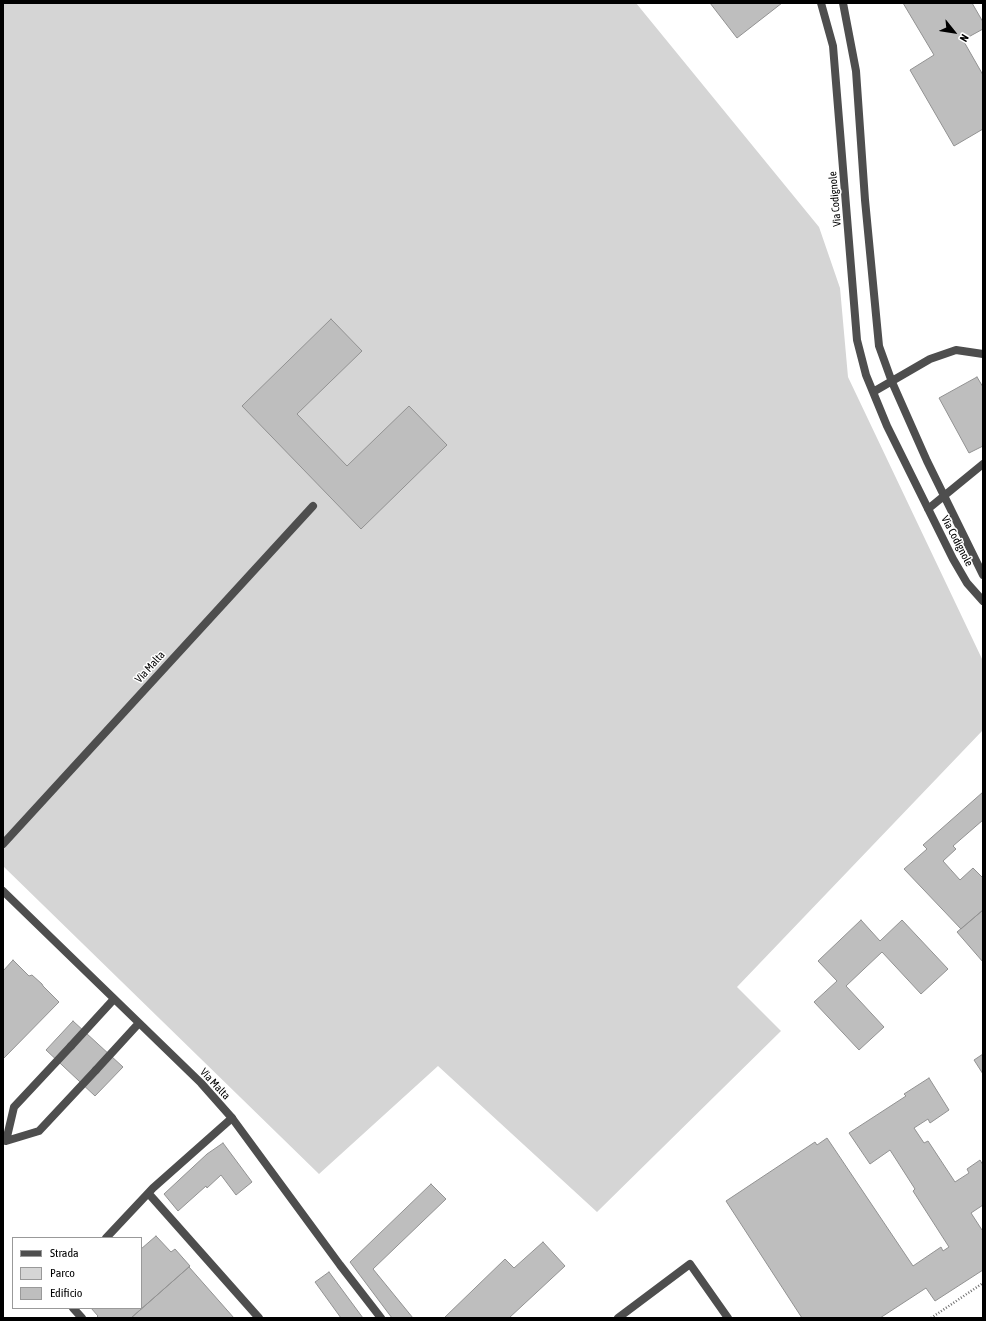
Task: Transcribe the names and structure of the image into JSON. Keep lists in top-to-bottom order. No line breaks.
{"streets":{"street":["Via Codignole","Via Malta"]},"legend":["Strada","Parco","Edificio"],"north":"bottom right"}
